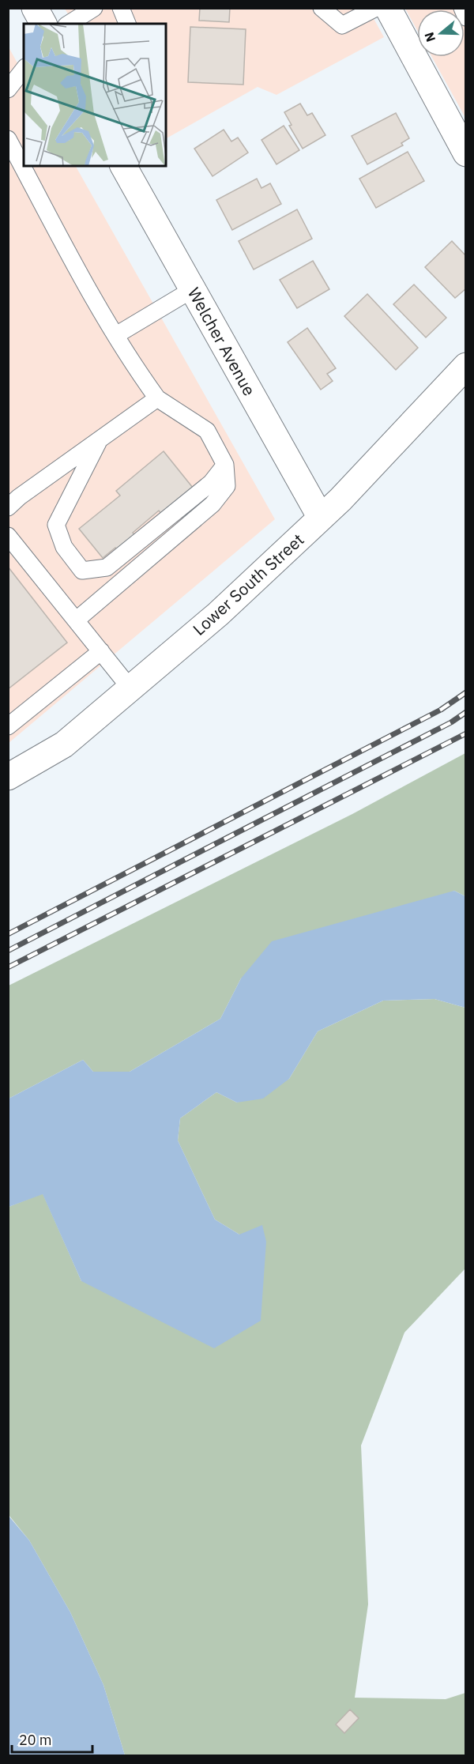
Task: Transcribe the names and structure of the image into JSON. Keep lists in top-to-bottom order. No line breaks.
{"streets":{"street":["Welcher Avenue","Lower South Street"]},"crossings":[["Welcher Avenue","Lower South Street"]],"scale_bar":"20 m","north":"left"}
